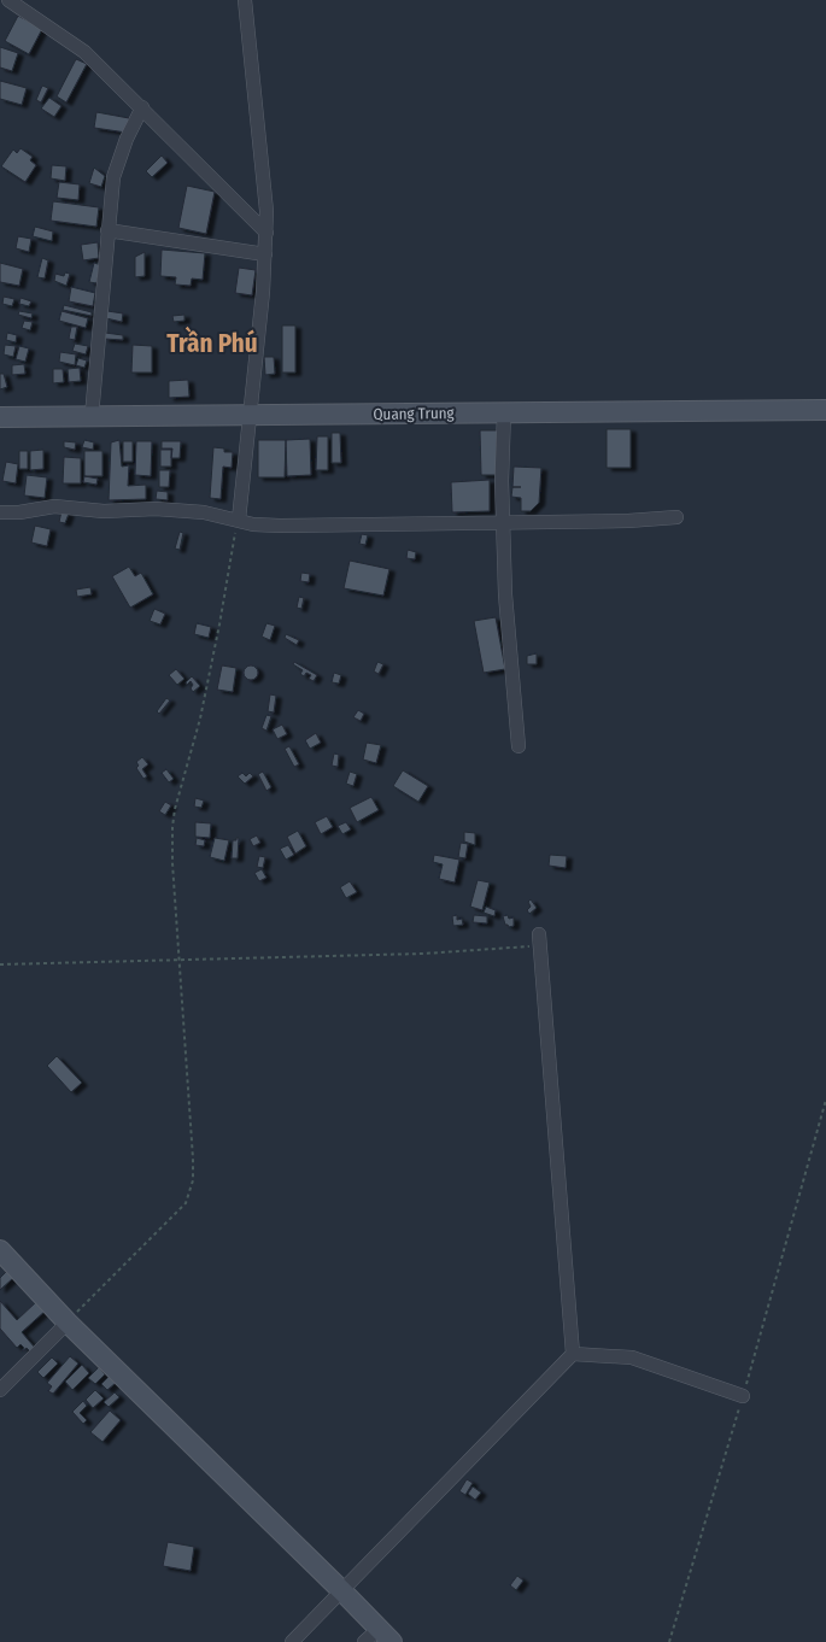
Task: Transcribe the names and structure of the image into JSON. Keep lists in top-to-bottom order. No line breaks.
{"streets":{"main road":["Quang Trung"]},"districts":["Trần Phú"]}
